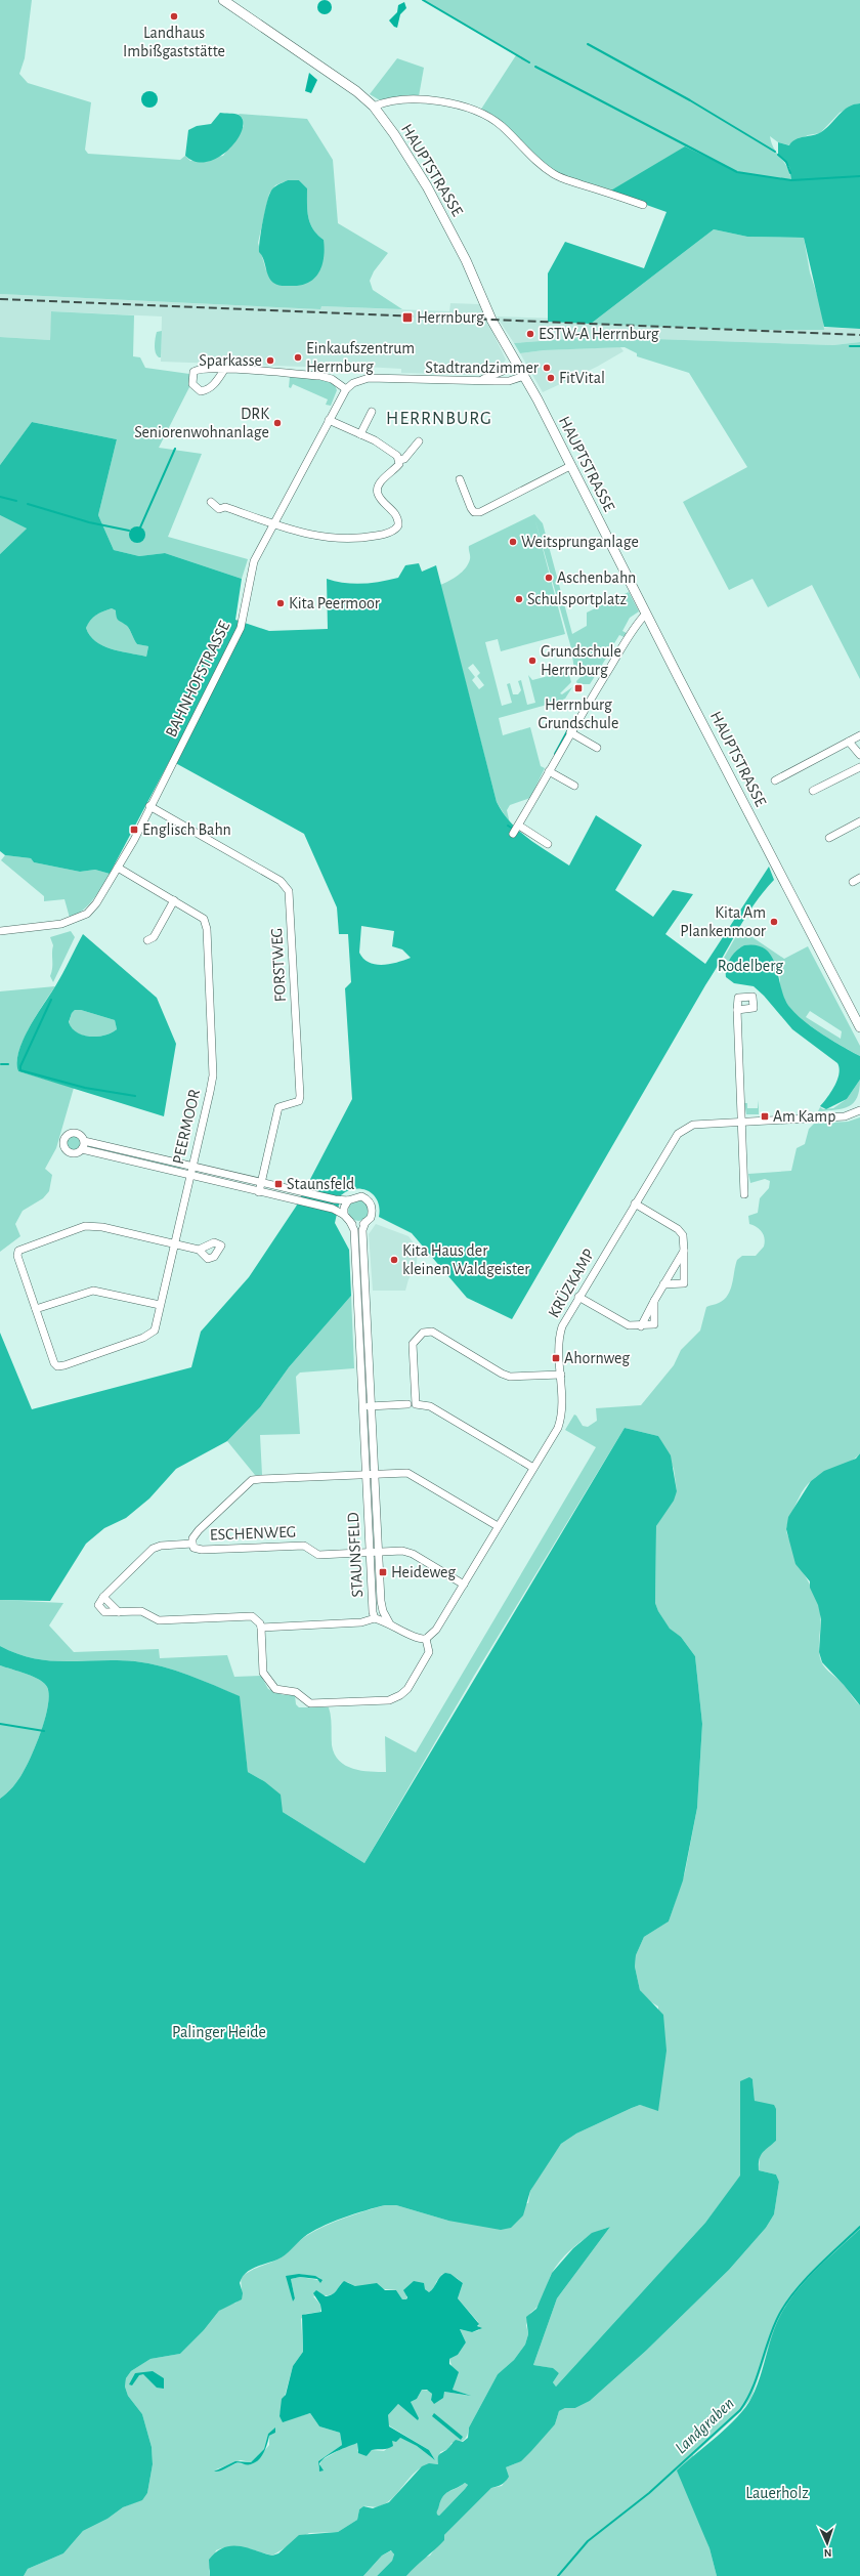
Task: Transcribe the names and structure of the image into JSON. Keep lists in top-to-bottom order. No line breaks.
{"streets":{"main road":["HAUPTSTRASSE"],"street":["BAHNHOFSTRASSE","FORSTWEG","PEERMOOR","KRÜZKAMP","ESCHENWEG","STAUNSFELD"]},"crossings":[["BAHNHOFSTRASSE","FORSTWEG"],["BAHNHOFSTRASSE","PEERMOOR"],["KRÜZKAMP","ESCHENWEG"],["KRÜZKAMP","STAUNSFELD"],["ESCHENWEG","STAUNSFELD"]],"districts":["HERRNBURG"],"water":["Landgraben"],"parks":["Rodelberg","Palinger Heide","Lauerholz"],"places":{"other":["Landhaus Imbißgaststätte","ESTW-A Herrnburg","Einkaufszentrum Herrnburg","Sparkasse","Stadtrandzimmer","FitVital","DRK Seniorenwohnanlage","Weitsprunganlage","Aschenbahn","Schulsportplatz","Kita Peermoor","Grundschule Herrnburg","Kita Am Plankenmoor","Kita Haus der kleinen Waldgeister"],"transit":["Herrnburg","Herrnburg Grundschule","Englisch Bahn","Am Kamp","Staunsfeld","Ahornweg","Heideweg"]},"north":"bottom"}
